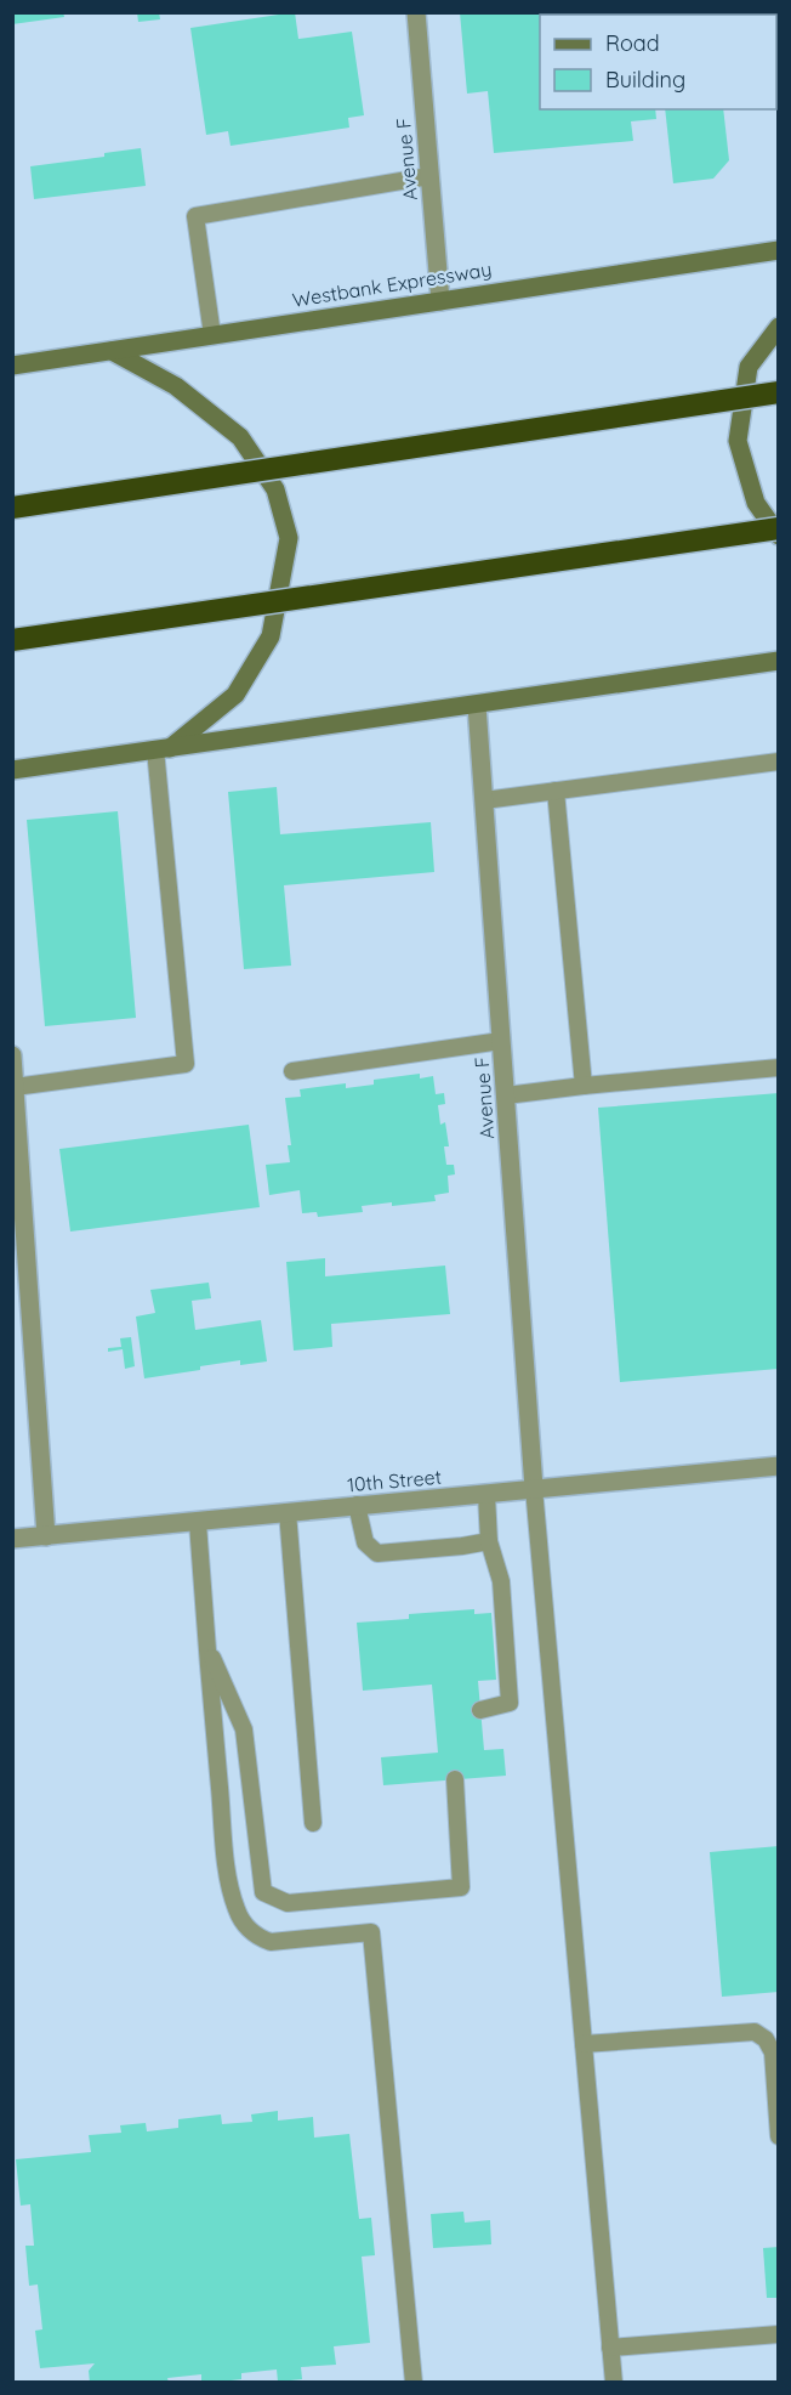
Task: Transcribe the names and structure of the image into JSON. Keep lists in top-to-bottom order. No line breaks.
{"streets":{"main road":["Westbank Expressway"],"street":["Avenue F","10th Street"]},"crossings":[["Avenue F","Westbank Expressway"],["Avenue F","10th Street"]],"legend":["Road","Building"]}
